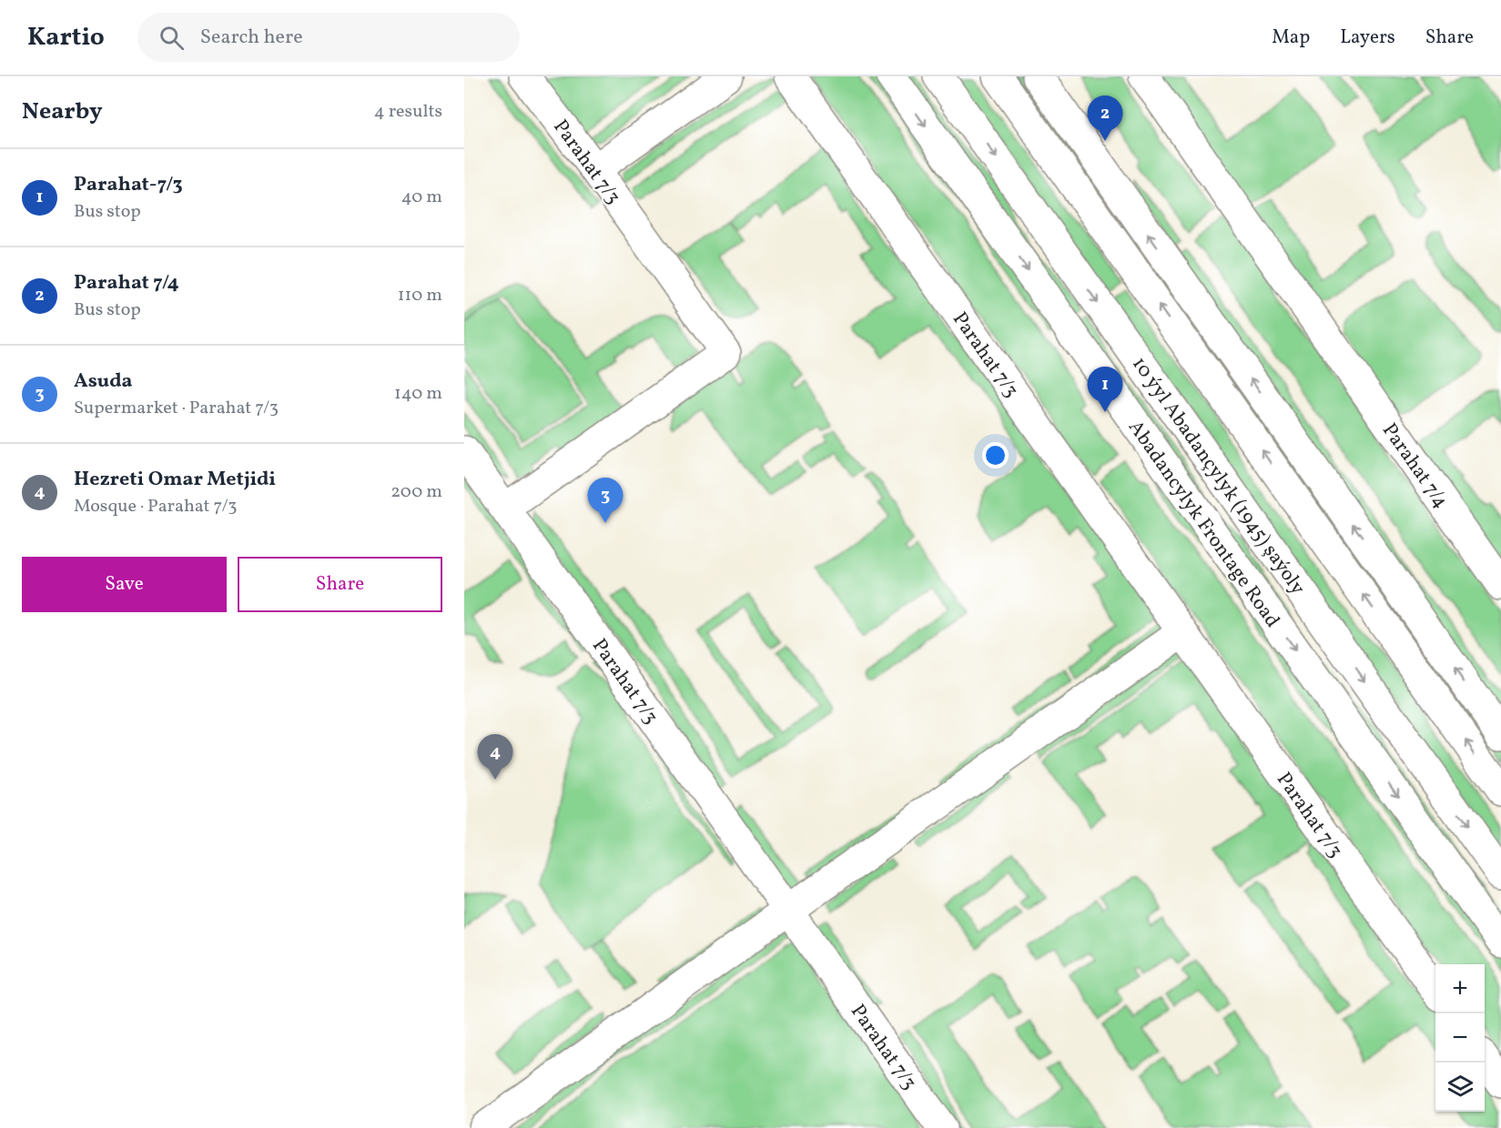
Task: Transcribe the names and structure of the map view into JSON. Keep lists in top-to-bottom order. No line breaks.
{"streets":{"street":["Parahat 7/3","Parahat 7/4","10 ýyl Abadançylyk (1945) şaýoly","Abadancylyk Frontage Road"]},"page":{"header":"Kartio","search":"Search here","nav":["Map","Layers","Share"],"heading":["Nearby","4 results"],"pins":["2","1","3","4"],"list":[{"mark":"1","name":"Parahat-7/3","note":"Bus stop","value":"40 m"},{"mark":"2","name":"Parahat 7/4","note":"Bus stop","value":"110 m"},{"mark":"3","name":"Asuda","note":"Supermarket · Parahat 7/3","value":"140 m"},{"mark":"4","name":"Hezreti Omar Metjidi","note":"Mosque · Parahat 7/3","value":"200 m"}],"buttons":["Save","Share"],"map_buttons":["+","−"]}}
